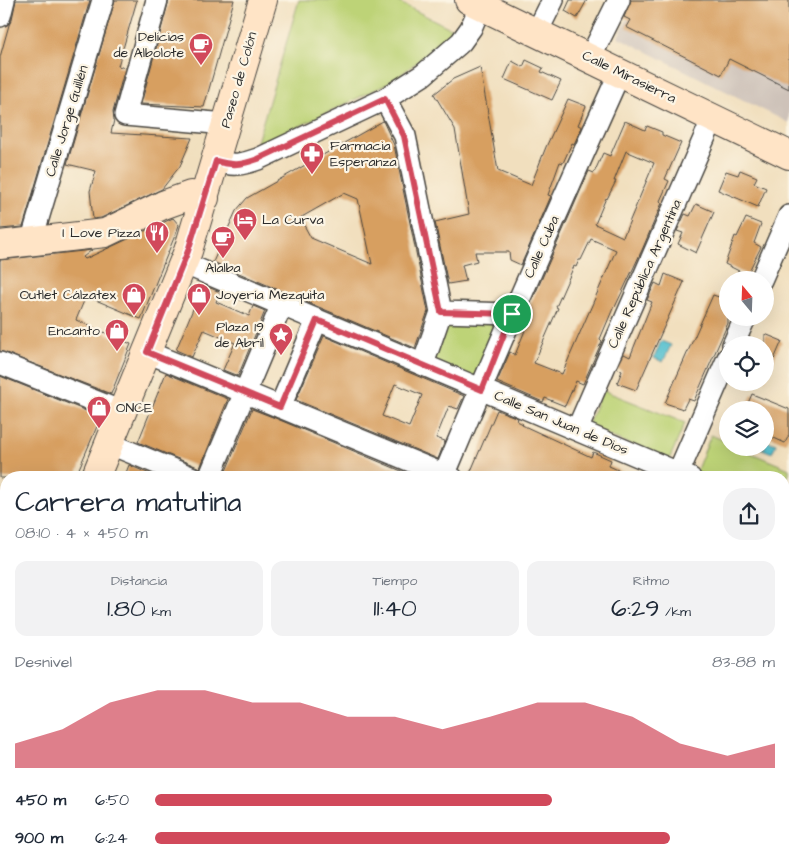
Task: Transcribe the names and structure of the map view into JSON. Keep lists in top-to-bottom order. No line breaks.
{"streets":{"street":["Calle Mirasierra","Paseo de Colón","Calle Jorge Guillén","Calle Cuba","Calle República Argentina","Calle San Juan de Dios"]},"crossings":[["Calle Mirasierra","Calle Cuba"],["Calle Mirasierra","Calle República Argentina"],["Paseo de Colón","Calle San Juan de Dios"],["Calle Cuba","Calle San Juan de Dios"],["Calle República Argentina","Calle San Juan de Dios"]],"places":{"cafe":["Delicias de Albolote","Alalba"],"pharmacy":["Farmacia Esperanza"],"hotel":["La Curva"],"restaurant":["I Love Pizza"],"shop":["Outlet Cálzatex","Joyería Mezquita","Encanto","ONCE"],"place":["Plaza 19 de Abril"]},"north":"top","page":{"heading":["Carrera matutina","08:10 · 4 × 450 m"],"stats":[["Distancia","1.80 km"],["Tiempo","11:40"],["Ritmo","6:29 /km"]],"chart":["Desnivel","83–88 m"],"list":[{"name":"450 m","note":"6:50"},{"name":"900 m","note":"6:24"}]}}
